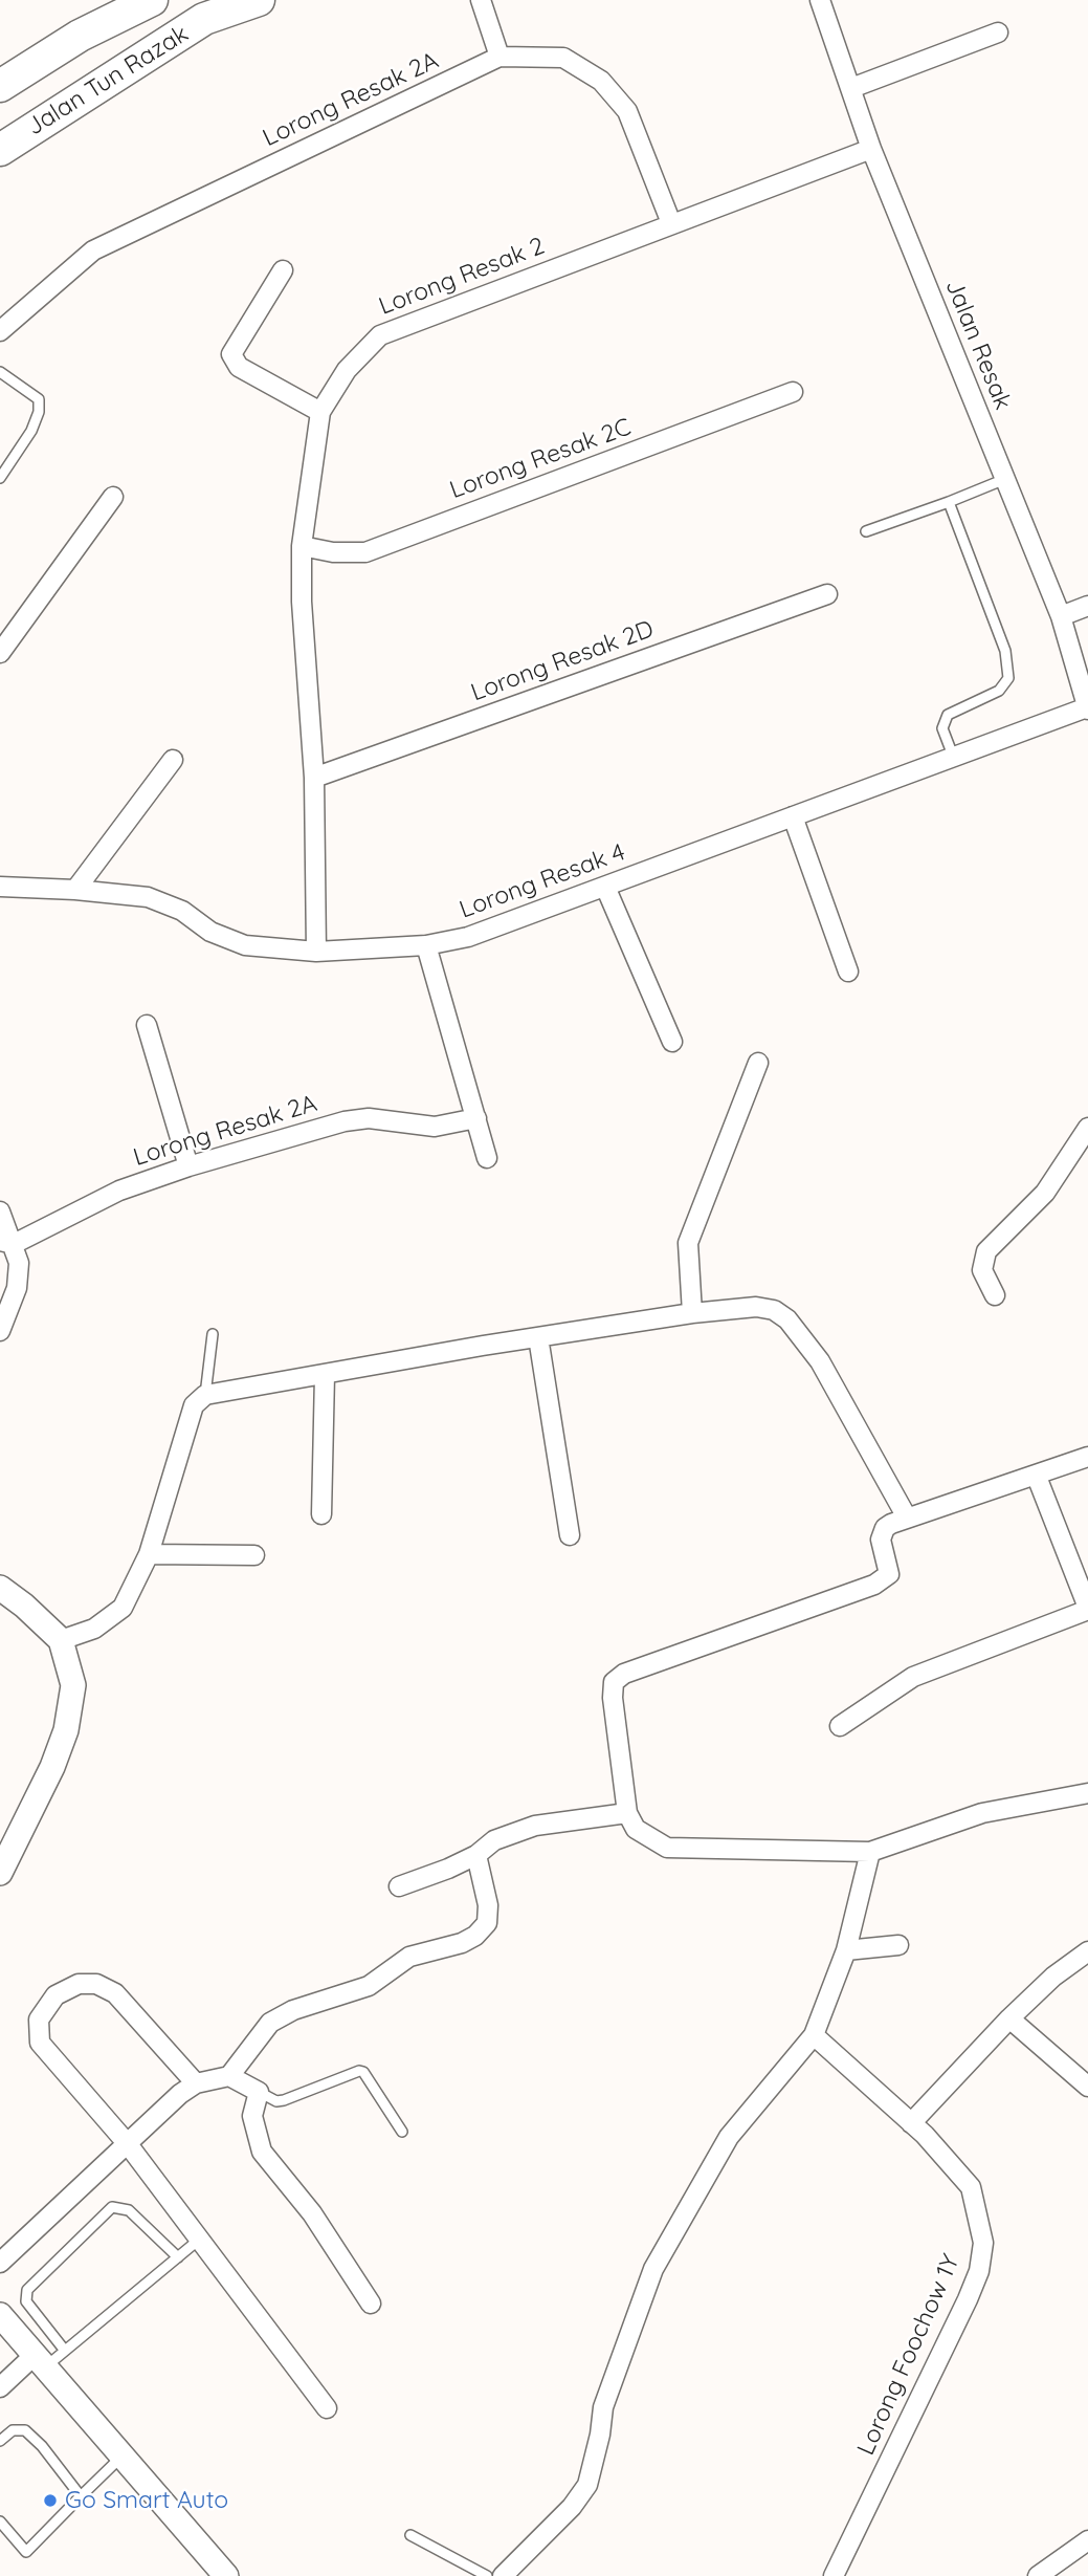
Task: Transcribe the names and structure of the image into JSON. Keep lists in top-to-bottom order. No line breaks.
{"streets":{"highway":["Jalan Tun Razak"],"street":["Lorong Resak 2A","Lorong Resak 2","Jalan Resak","Lorong Resak 2C","Lorong Resak 2D","Lorong Resak 4","Lorong Foochow 1Y"]},"crossings":[["Lorong Resak 2A","Lorong Resak 2"],["Lorong Resak 2","Jalan Resak"],["Lorong Resak 2","Lorong Resak 2C"],["Lorong Resak 2","Lorong Resak 2D"],["Lorong Resak 2","Lorong Resak 4"],["Jalan Resak","Lorong Resak 4"]],"places":["Go Smart Auto"]}
